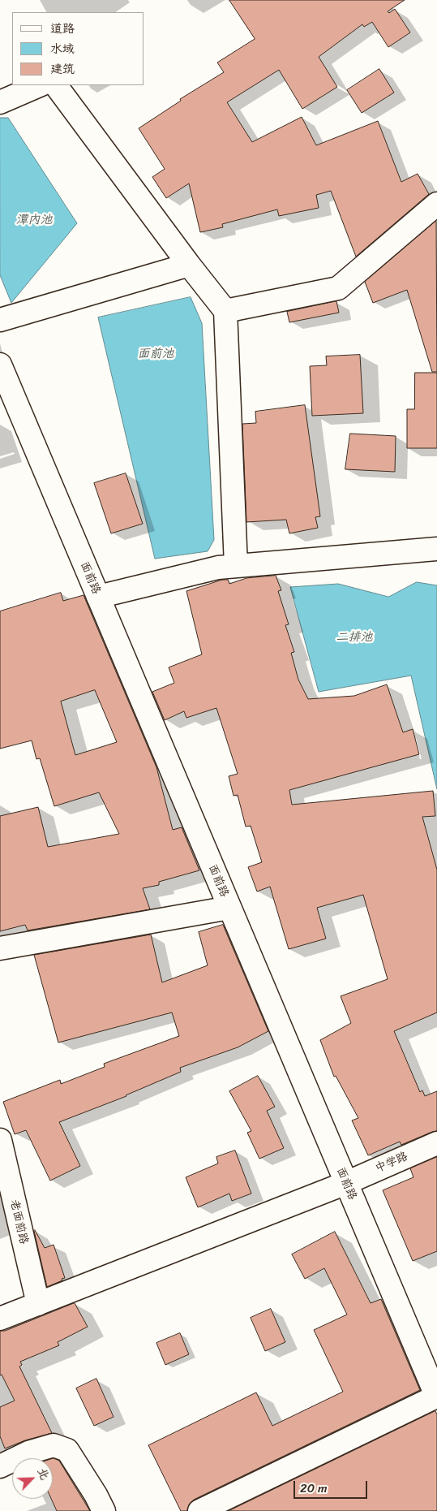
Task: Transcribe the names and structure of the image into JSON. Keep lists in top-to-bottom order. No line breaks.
{"streets":{"street":["面前路","中学路","老面前路"]},"crossings":[["面前路","中学路"],["中学路","老面前路"]],"water":["潭内池","面前池","二排池"],"legend":["道路","水域","建筑"],"scale_bar":"20 m","north":"top right"}
